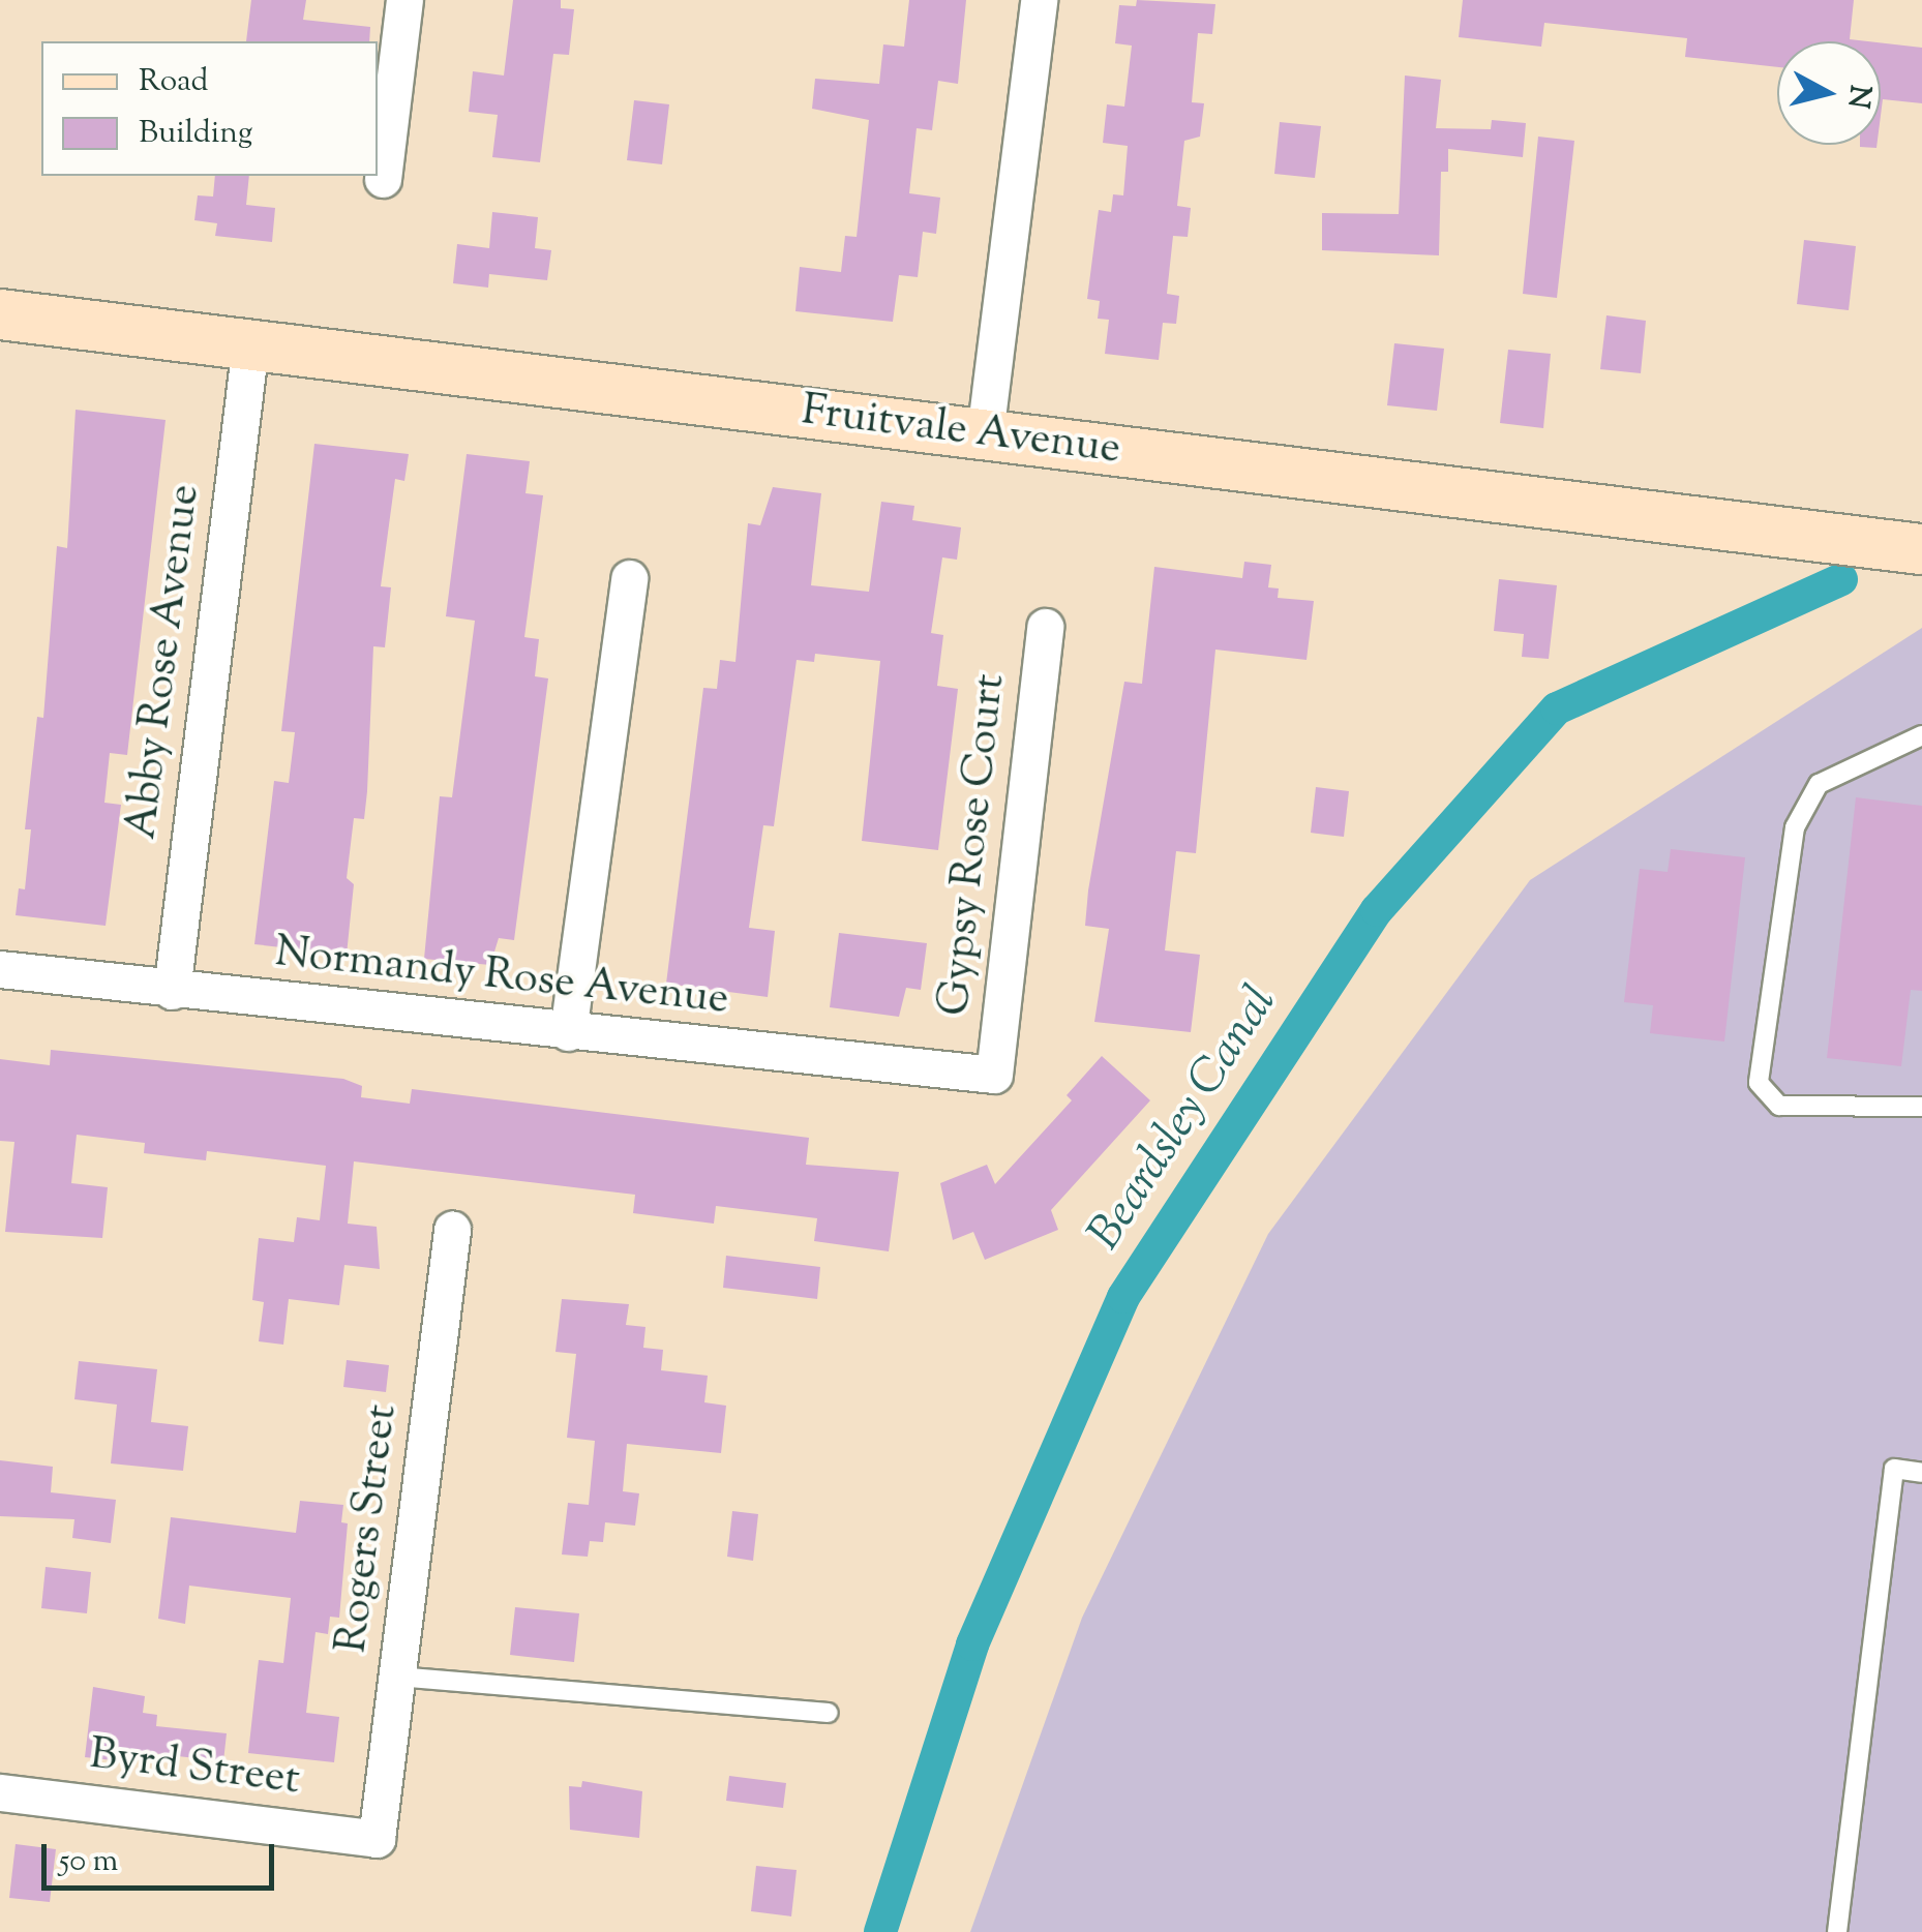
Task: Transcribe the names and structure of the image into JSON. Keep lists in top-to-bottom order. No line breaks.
{"streets":{"main road":["Fruitvale Avenue"],"street":["Abby Rose Avenue","Gypsy Rose Court","Normandy Rose Avenue","Rogers Street","Byrd Street"]},"crossings":[["Fruitvale Avenue","Abby Rose Avenue"],["Abby Rose Avenue","Normandy Rose Avenue"],["Gypsy Rose Court","Normandy Rose Avenue"],["Rogers Street","Byrd Street"]],"water":["Beardsley Canal"],"legend":["Road","Building"],"scale_bar":"50 m","north":"right"}
